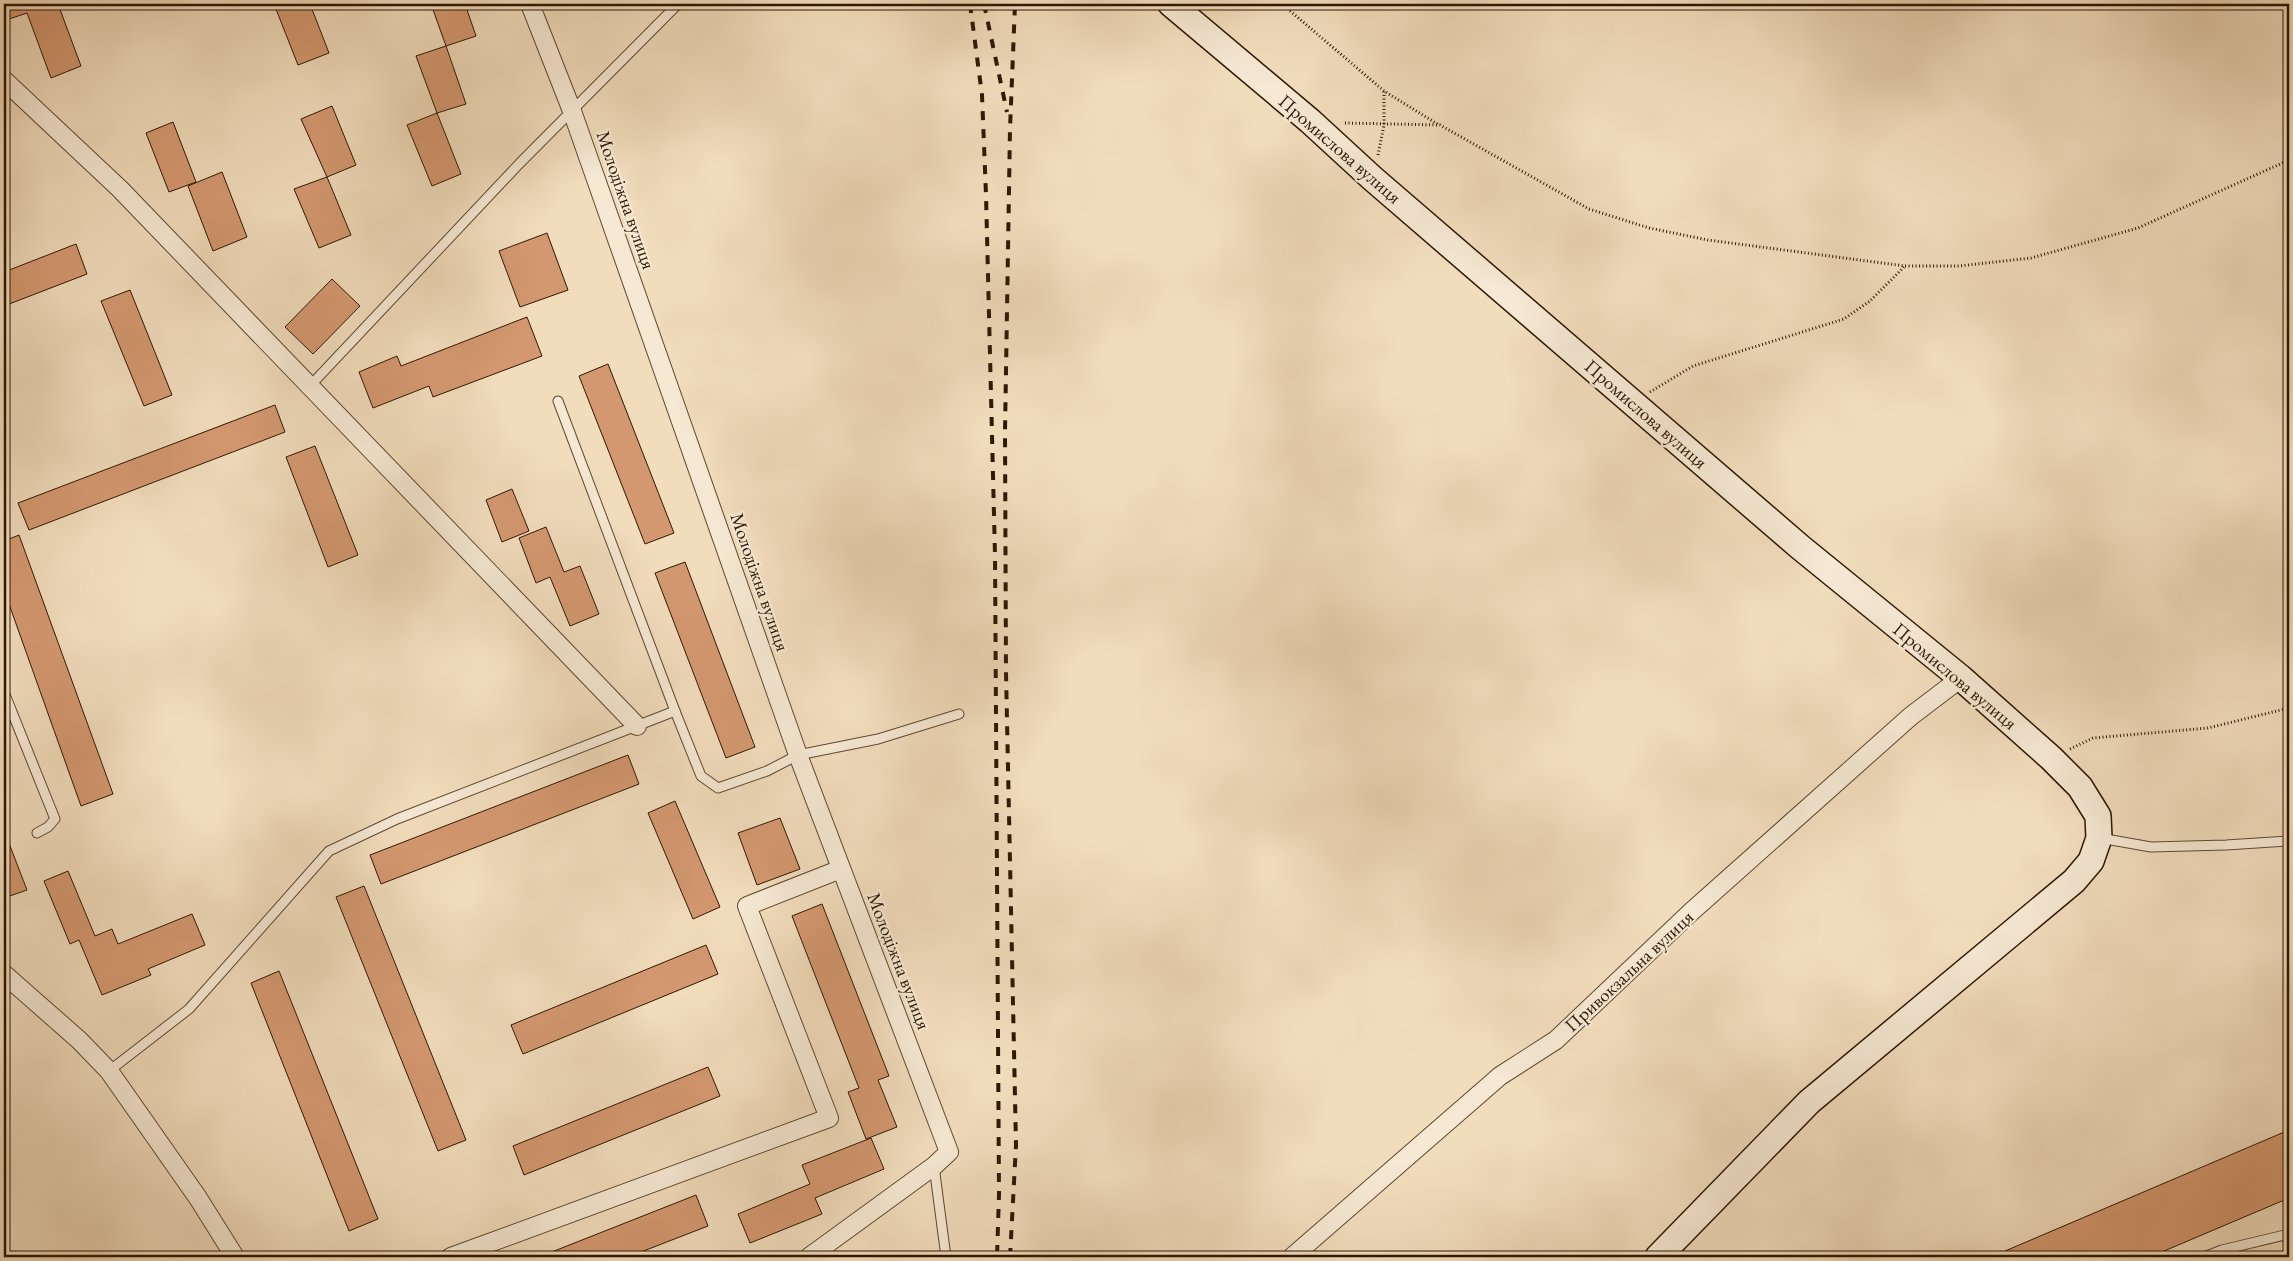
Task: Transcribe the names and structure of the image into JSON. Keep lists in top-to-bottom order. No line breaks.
{"streets":{"street":["Промислова вулиця","Молодіжна вулиця","Привокзальна вулиця"]},"crossings":[["Промислова вулиця","Привокзальна вулиця"]]}
